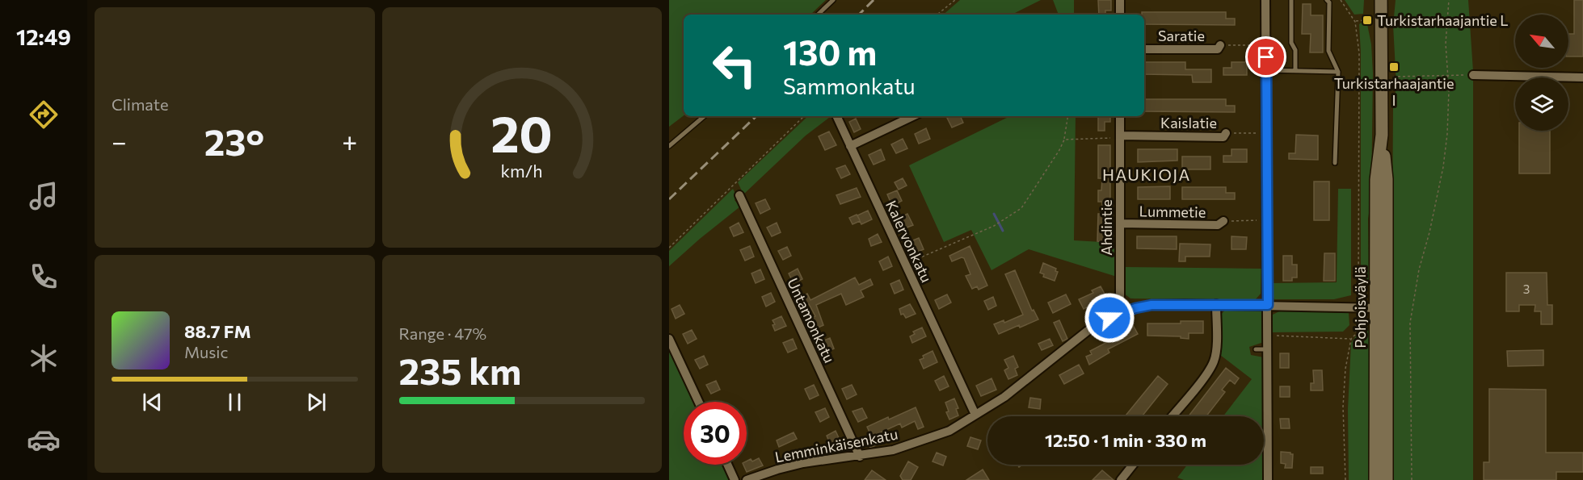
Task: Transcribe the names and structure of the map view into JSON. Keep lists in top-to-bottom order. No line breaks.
{"streets":{"main road":["Pohjoisväylä"],"street":["Saratie","Kaislatie","Lummetie","Ahdintie","Kalervonkatu","Untamonkatu","Lemminkäisenkatu"]},"crossings":[["Kaislatie","Ahdintie"],["Lummetie","Ahdintie"],["Ahdintie","Lemminkäisenkatu"],["Kalervonkatu","Lemminkäisenkatu"],["Pohjoisväylä","Lemminkäisenkatu"],["Untamonkatu","Lemminkäisenkatu"]],"districts":["HAUKIOJA"],"places":{"transit":["Turkistarhaajantie L","Turkistarhaajantie I"]},"house_numbers":["3"],"north":"top left","page":{"tabs":"12:49","tile":["Climate",["Range · 47%","235 km"]],"turn":["130 m","Sammonkatu"],"heat":["−","23°","+"],"song":["88.7 FM","Music"],"limit":"30","trip":"12:50 · 1 min · 330 m","gauge":["20","km/h"]}}
